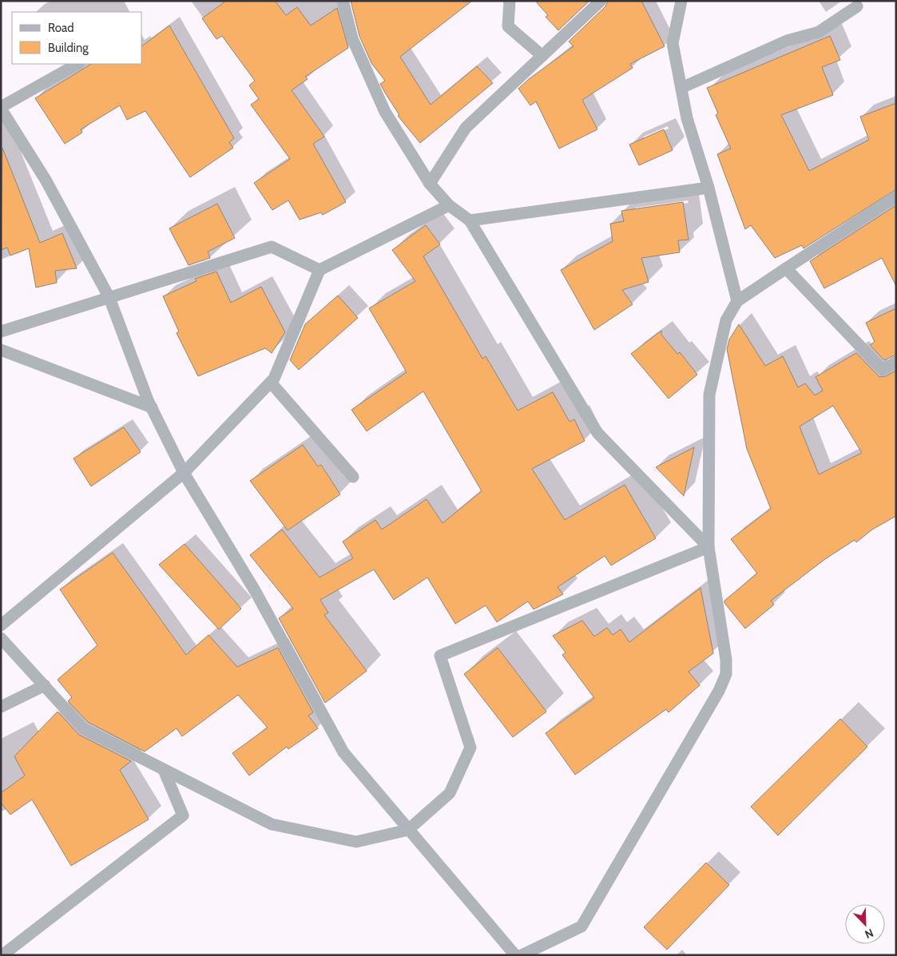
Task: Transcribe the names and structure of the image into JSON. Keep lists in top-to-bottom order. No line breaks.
{"legend":["Road","Building"],"north":"bottom right"}
